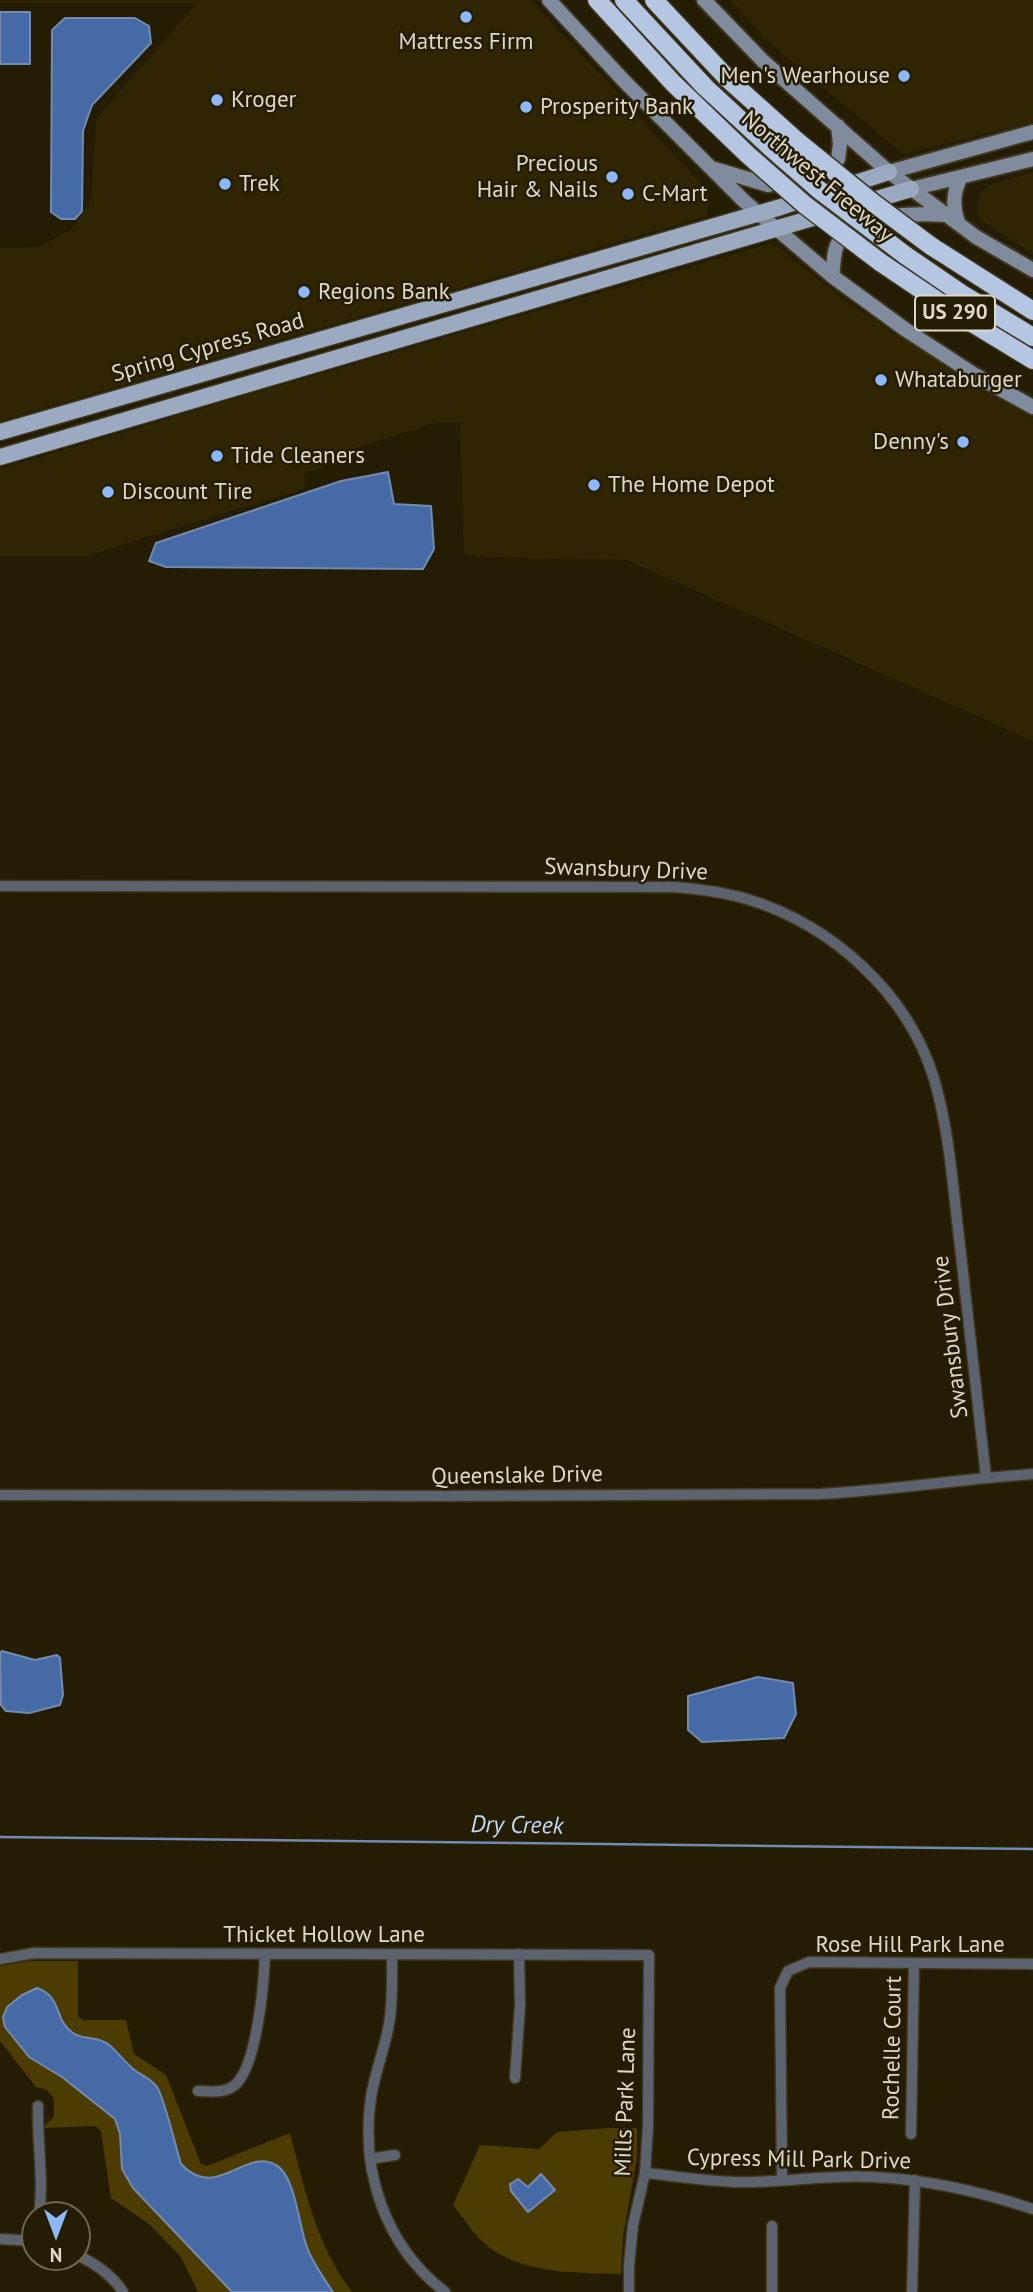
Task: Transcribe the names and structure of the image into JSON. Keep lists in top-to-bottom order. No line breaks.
{"streets":{"highway":["Northwest Freeway","US 290"],"main road":["Spring Cypress Road"],"street":["Swansbury Drive","Queenslake Drive","Thicket Hollow Lane","Rose Hill Park Lane","Rochelle Court","Mills Park Lane","Cypress Mill Park Drive"]},"crossings":[["Swansbury Drive","Queenslake Drive"],["Thicket Hollow Lane","Mills Park Lane"],["Rose Hill Park Lane","Rochelle Court"],["Rose Hill Park Lane","Cypress Mill Park Drive"],["Mills Park Lane","Cypress Mill Park Drive"]],"water":["Dry Creek"],"places":["Mattress Firm","Men's Wearhouse","Kroger","Prosperity Bank","Precious Hair & Nails","Trek","C-Mart","Regions Bank","Whataburger","Denny's","Tide Cleaners","The Home Depot","Discount Tire"],"north":"bottom"}
